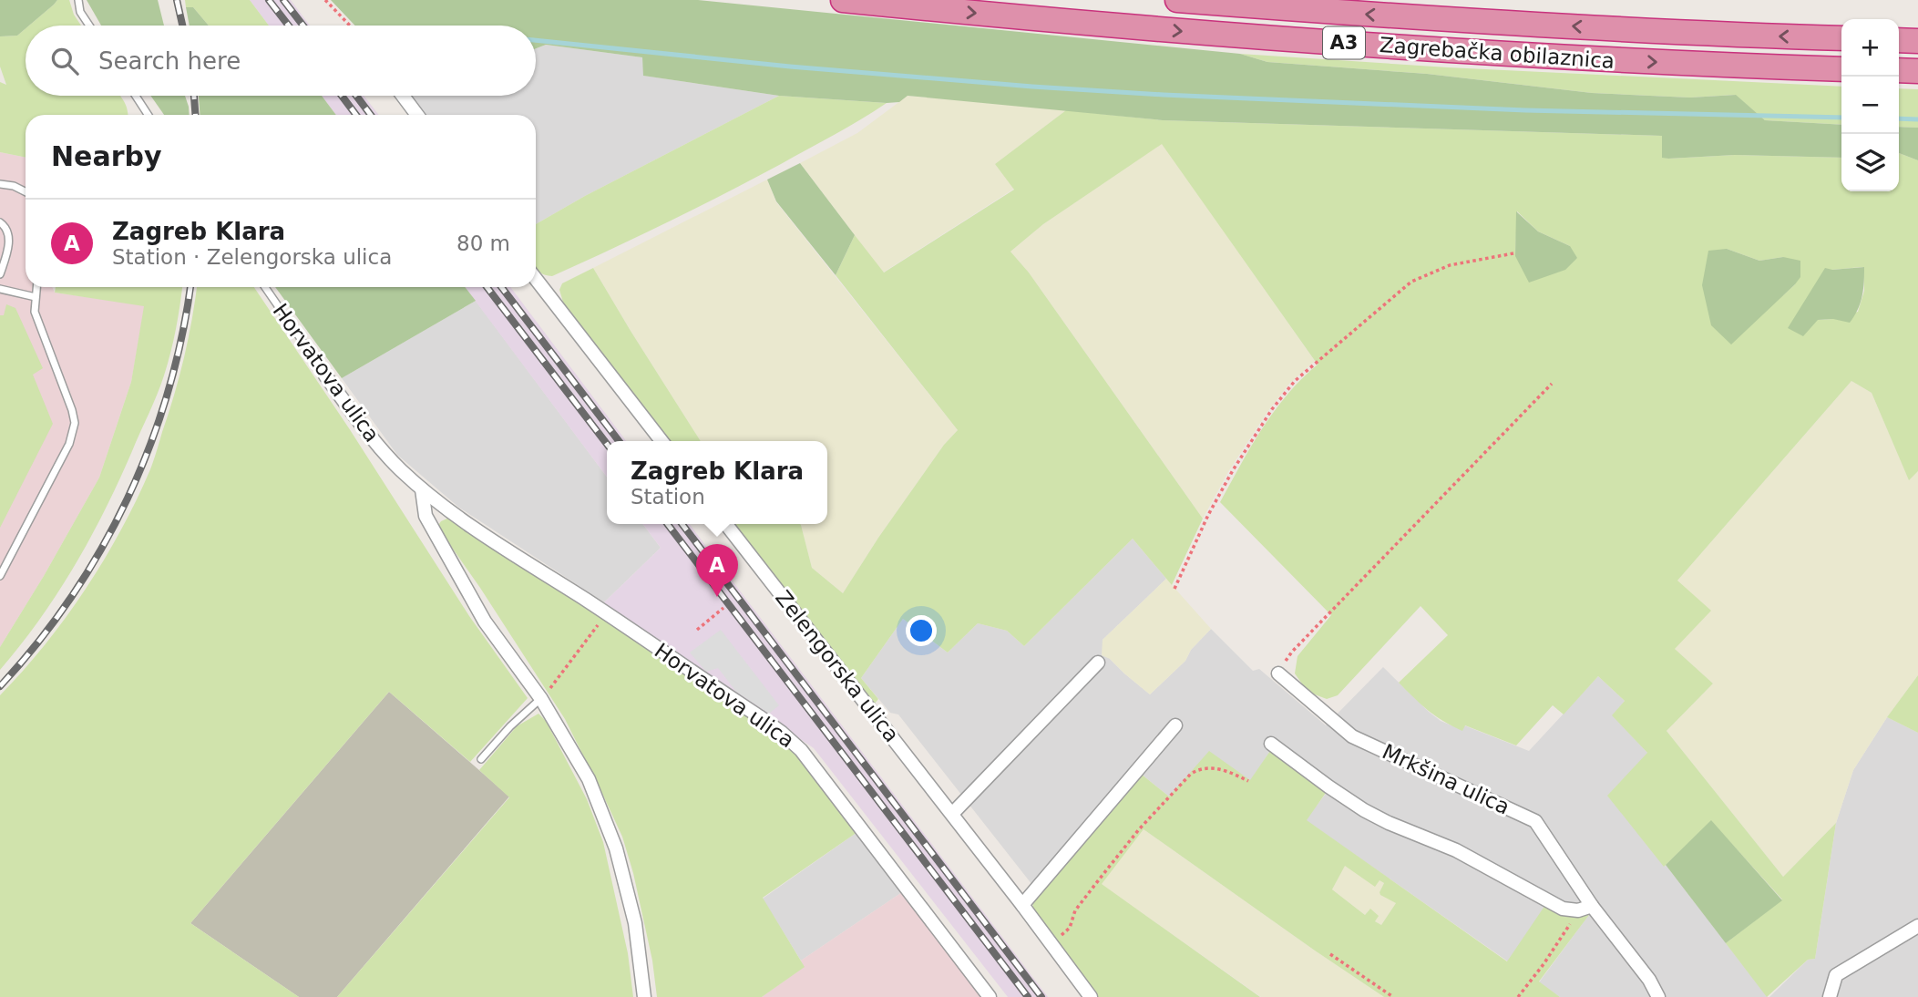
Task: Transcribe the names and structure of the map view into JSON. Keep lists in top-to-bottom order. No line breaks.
{"streets":{"highway":["A3","Zagrebačka obilaznica"],"street":["Horvatova ulica","Zelengorska ulica","Mrkšina ulica"]},"page":{"map_buttons":["+","−"],"search":"Search here","heading":"Nearby","list":[{"mark":"A","name":"Zagreb Klara","note":"Station · Zelengorska ulica","value":"80 m"}],"popup":["Zagreb Klara","Station"],"pins":"A"}}
